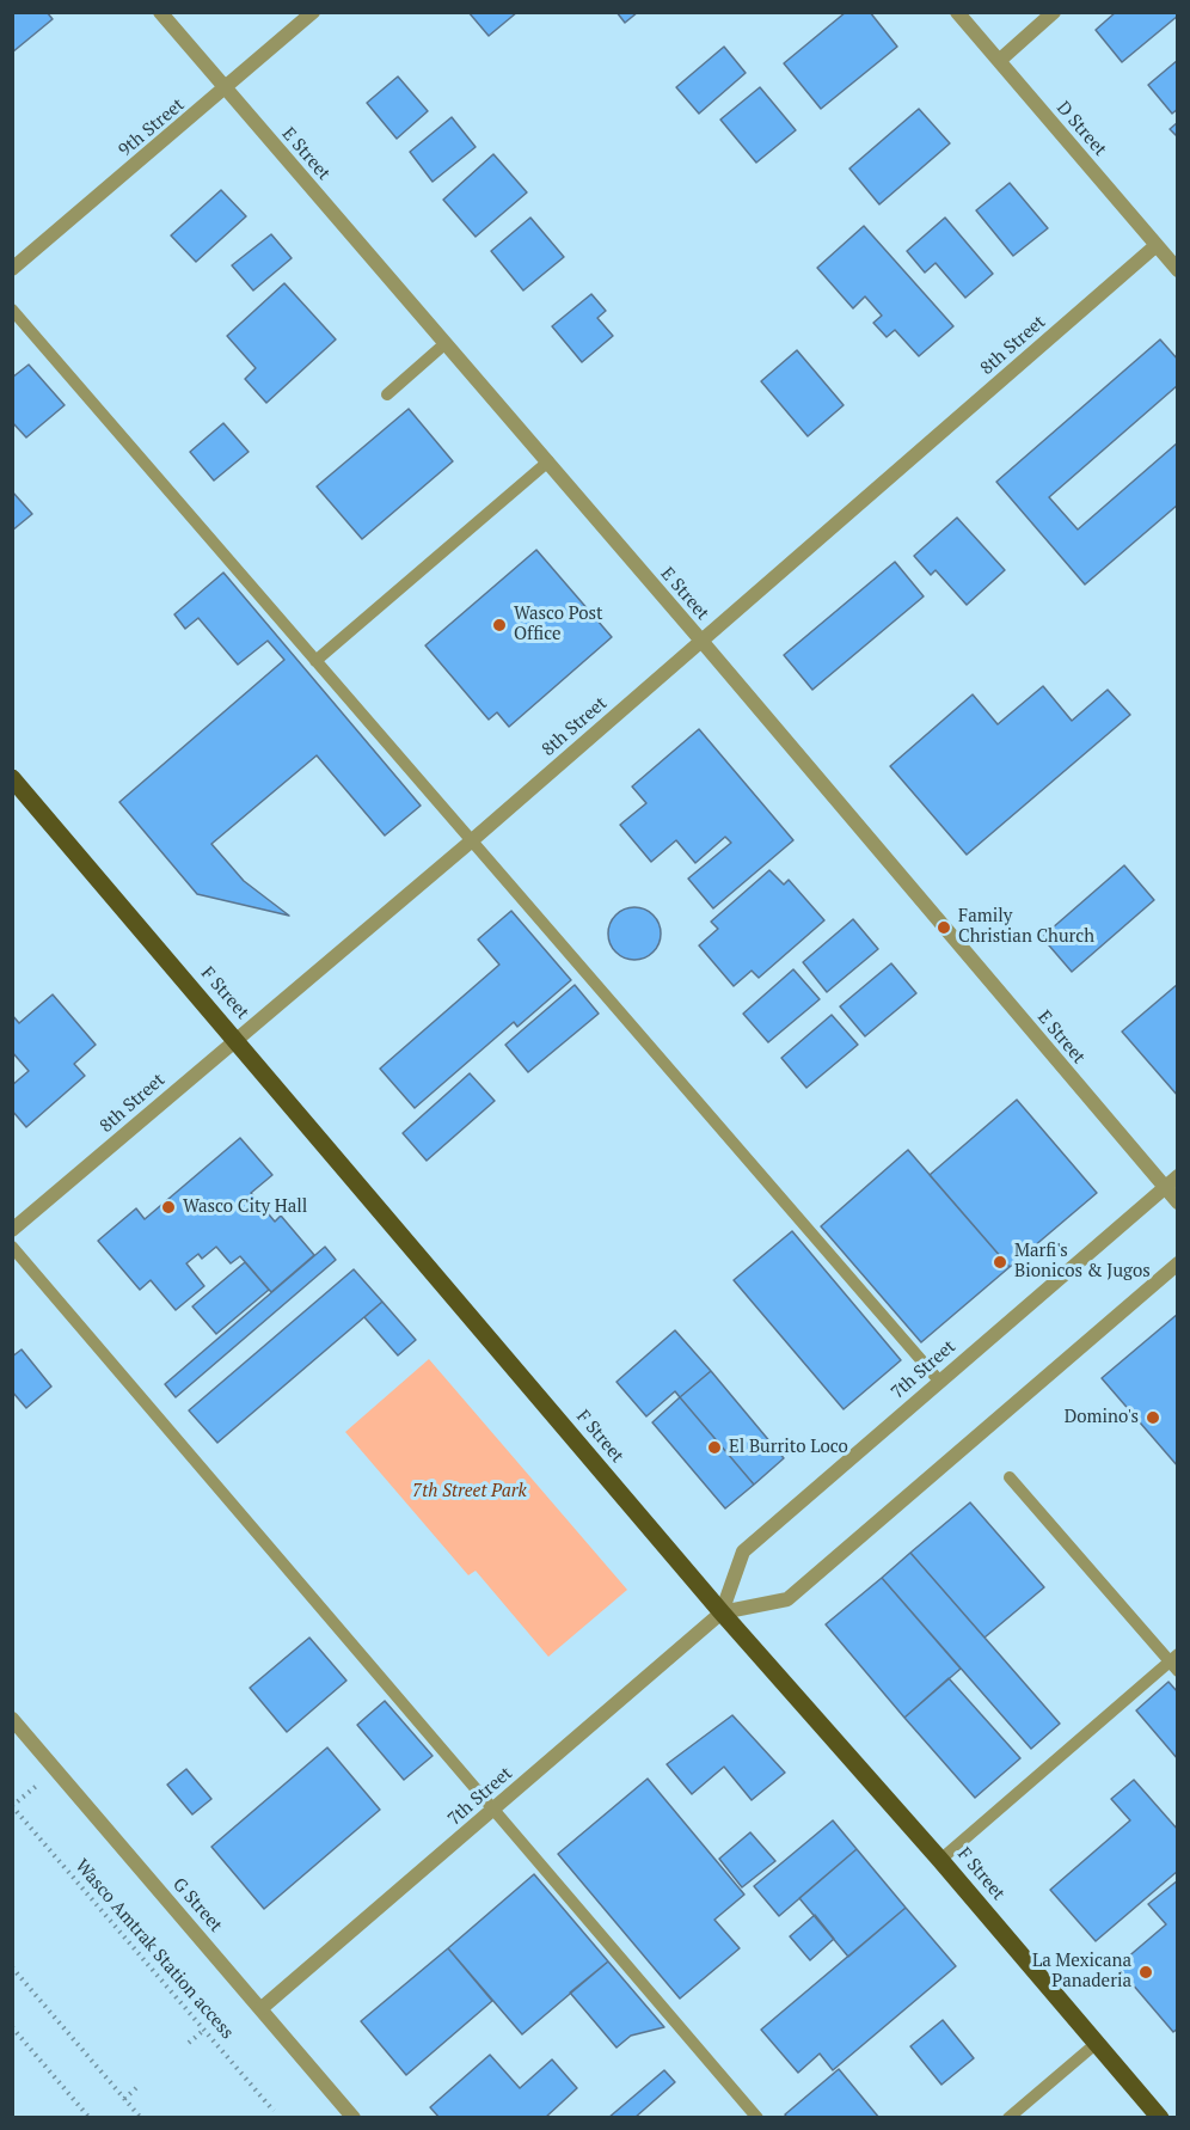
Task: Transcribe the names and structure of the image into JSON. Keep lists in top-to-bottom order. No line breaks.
{"streets":{"main road":["F Street"],"street":["9th Street","D Street","E Street","8th Street","7th Street","G Street"],"path":["Wasco Amtrak Station access"]},"crossings":[["9th Street","E Street"],["D Street","8th Street"],["E Street","8th Street"],["E Street","7th Street"],["8th Street","F Street"],["F Street","7th Street"],["7th Street","G Street"],["G Street","Wasco Amtrak Station access"]],"parks":["7th Street Park"],"places":["Wasco Post Office","Family Christian Church","Wasco City Hall","Marfi's Bionicos & Jugos","Domino's","El Burrito Loco","La Mexicana Panaderia"]}
